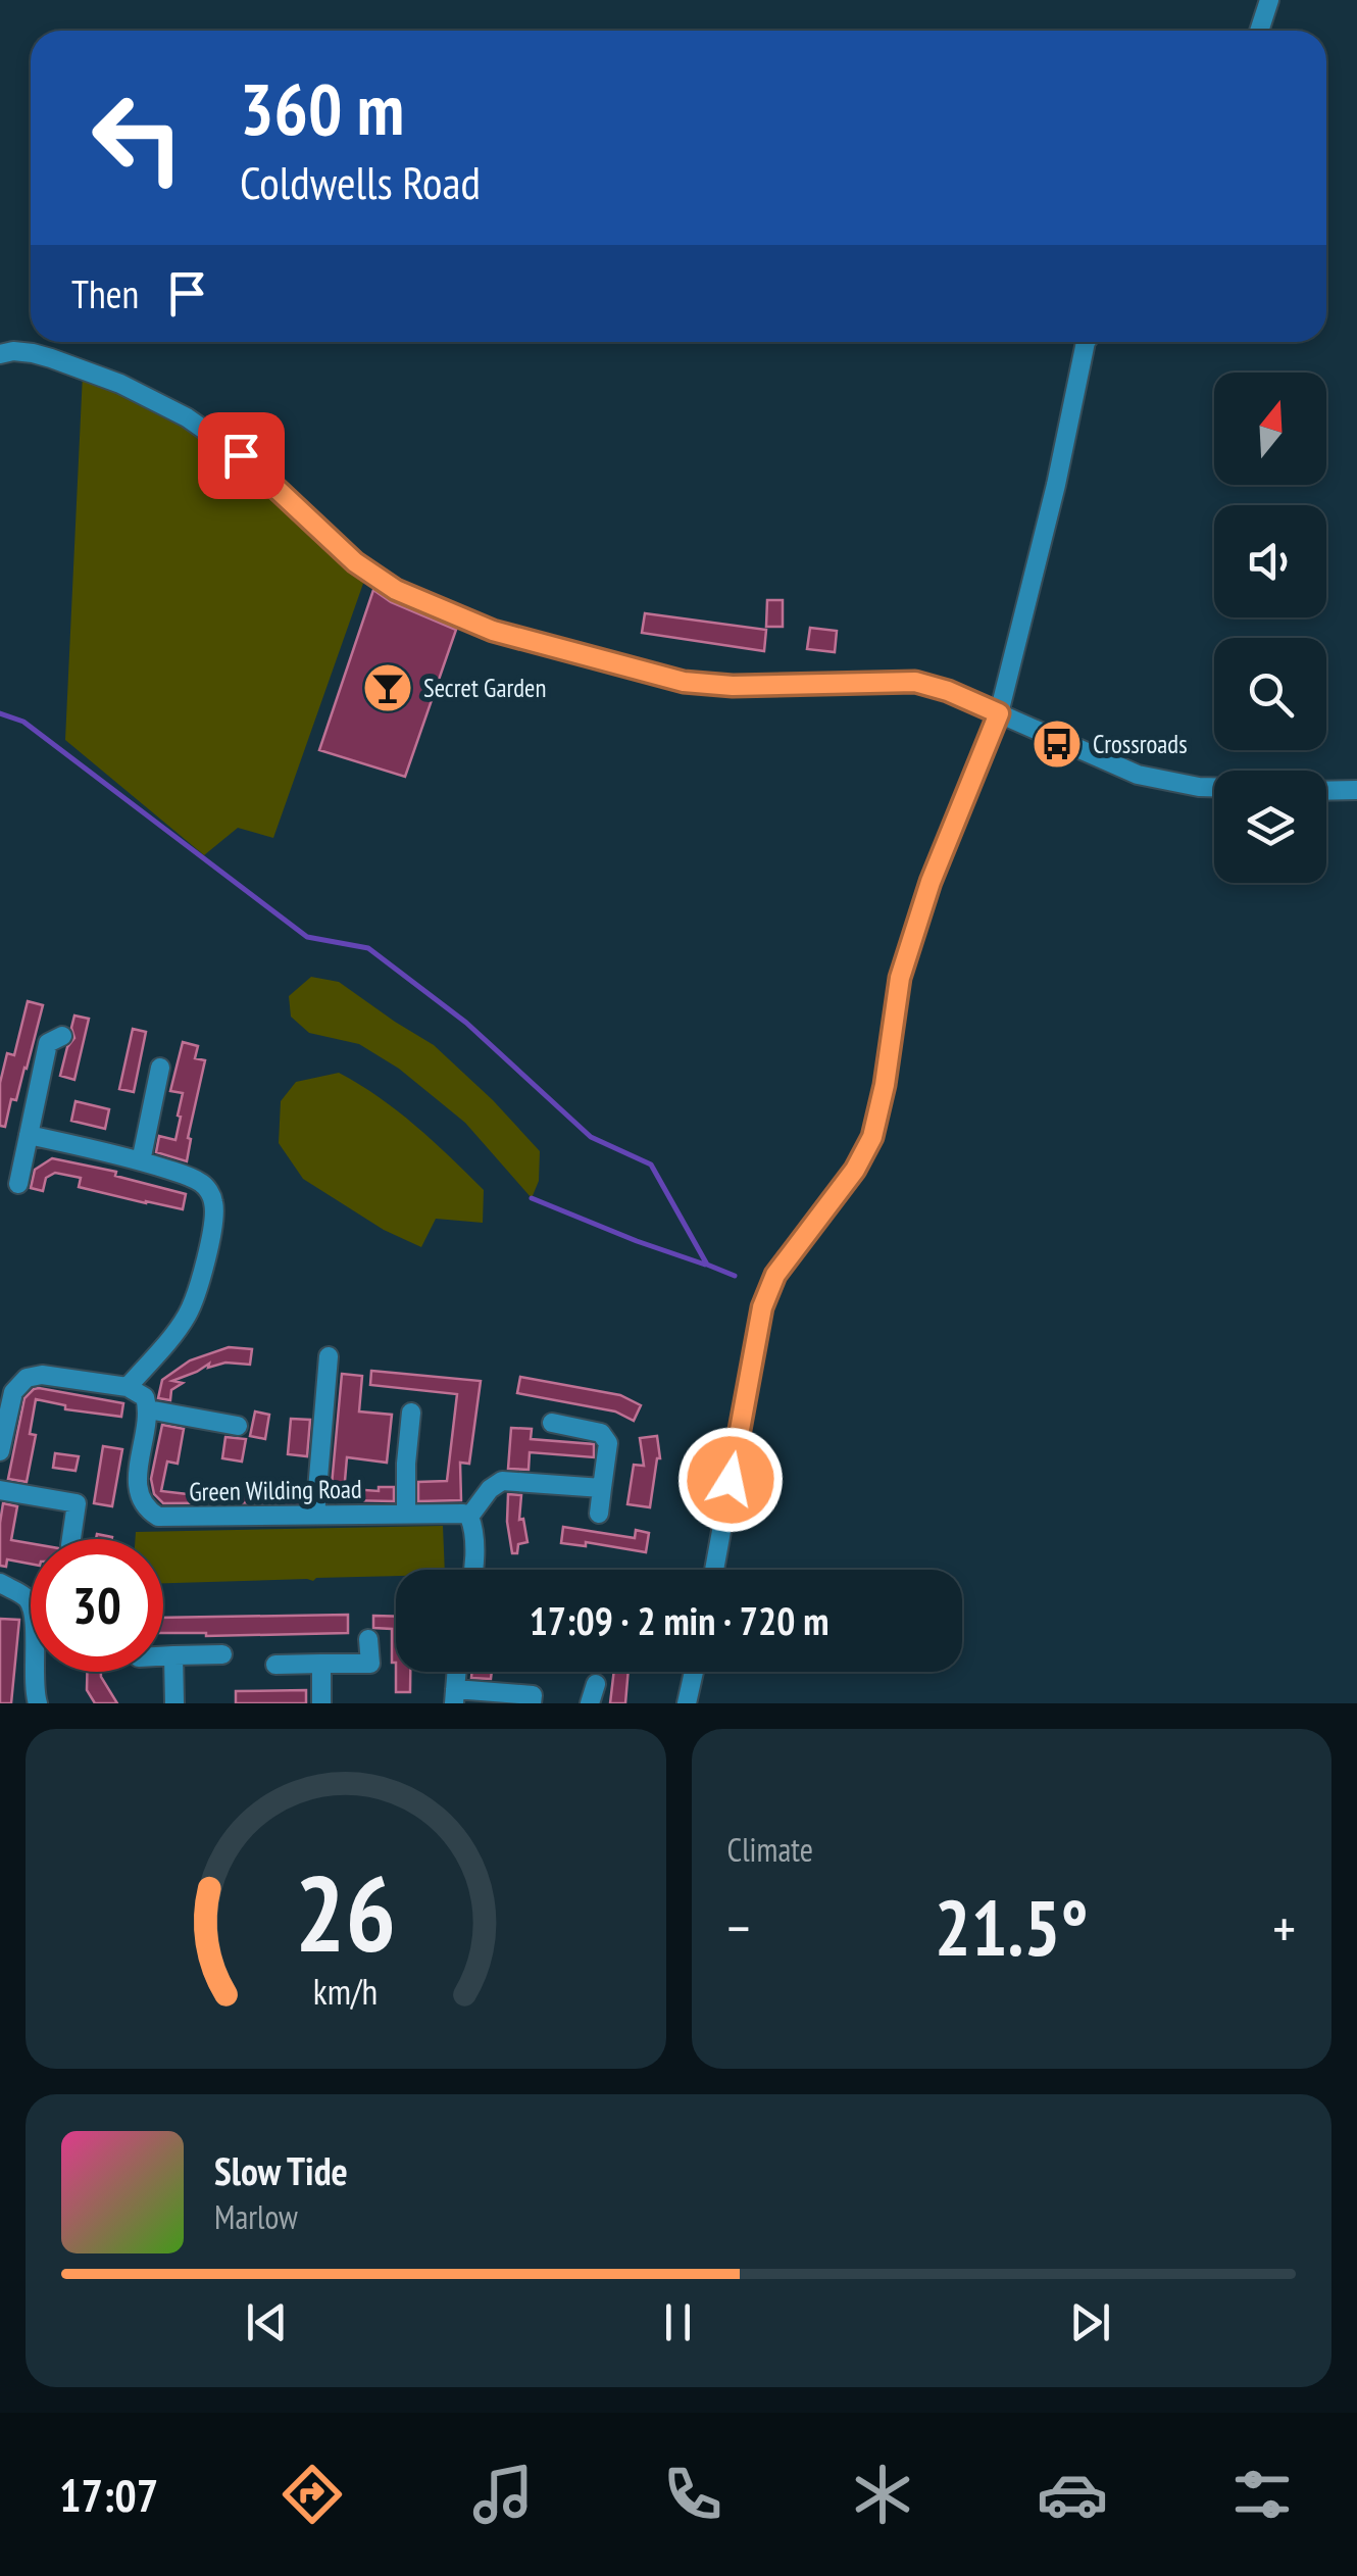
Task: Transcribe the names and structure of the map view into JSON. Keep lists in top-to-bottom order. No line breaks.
{"streets":{"street":["Green Wilding Road"]},"places":{"bar":["Secret Garden"],"bus stop":["Crossroads"]},"north":"top","page":{"turn":["360 m","Coldwells Road"],"then":"Then","limit":"30","trip":"17:09 · 2 min · 720 m","tile":"Climate","heat":["−","21.5°","+"],"song":["Slow Tide","Marlow"],"tabs":"17:07","gauge":["26","km/h"]}}
